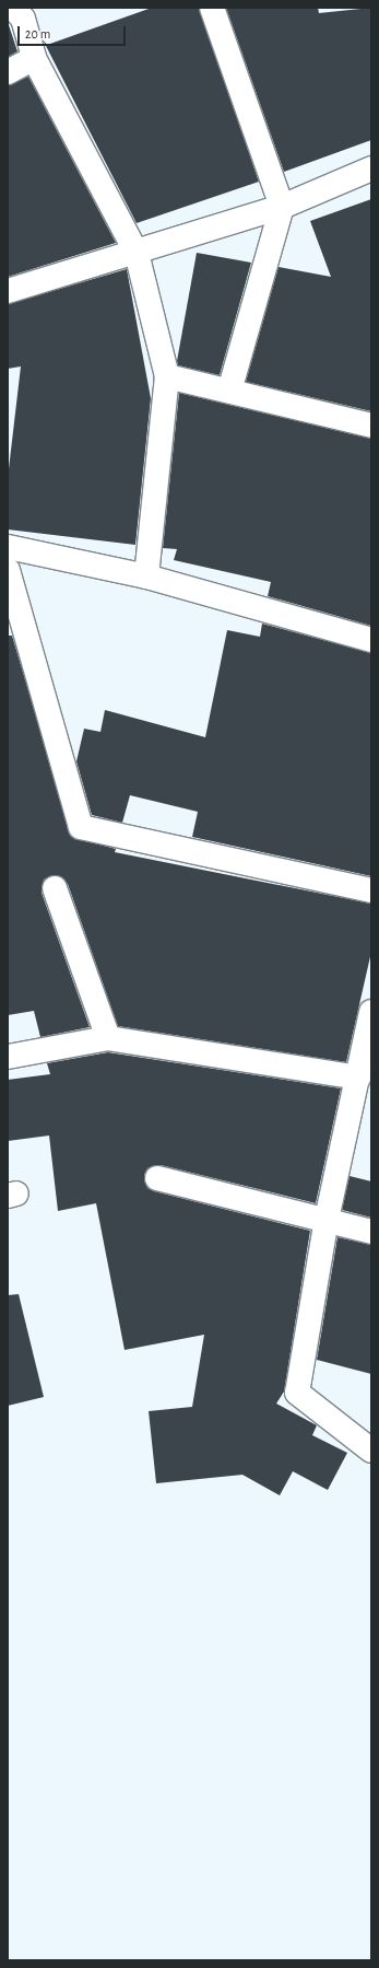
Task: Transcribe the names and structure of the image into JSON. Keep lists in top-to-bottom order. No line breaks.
{"scale_bar":"20 m"}
